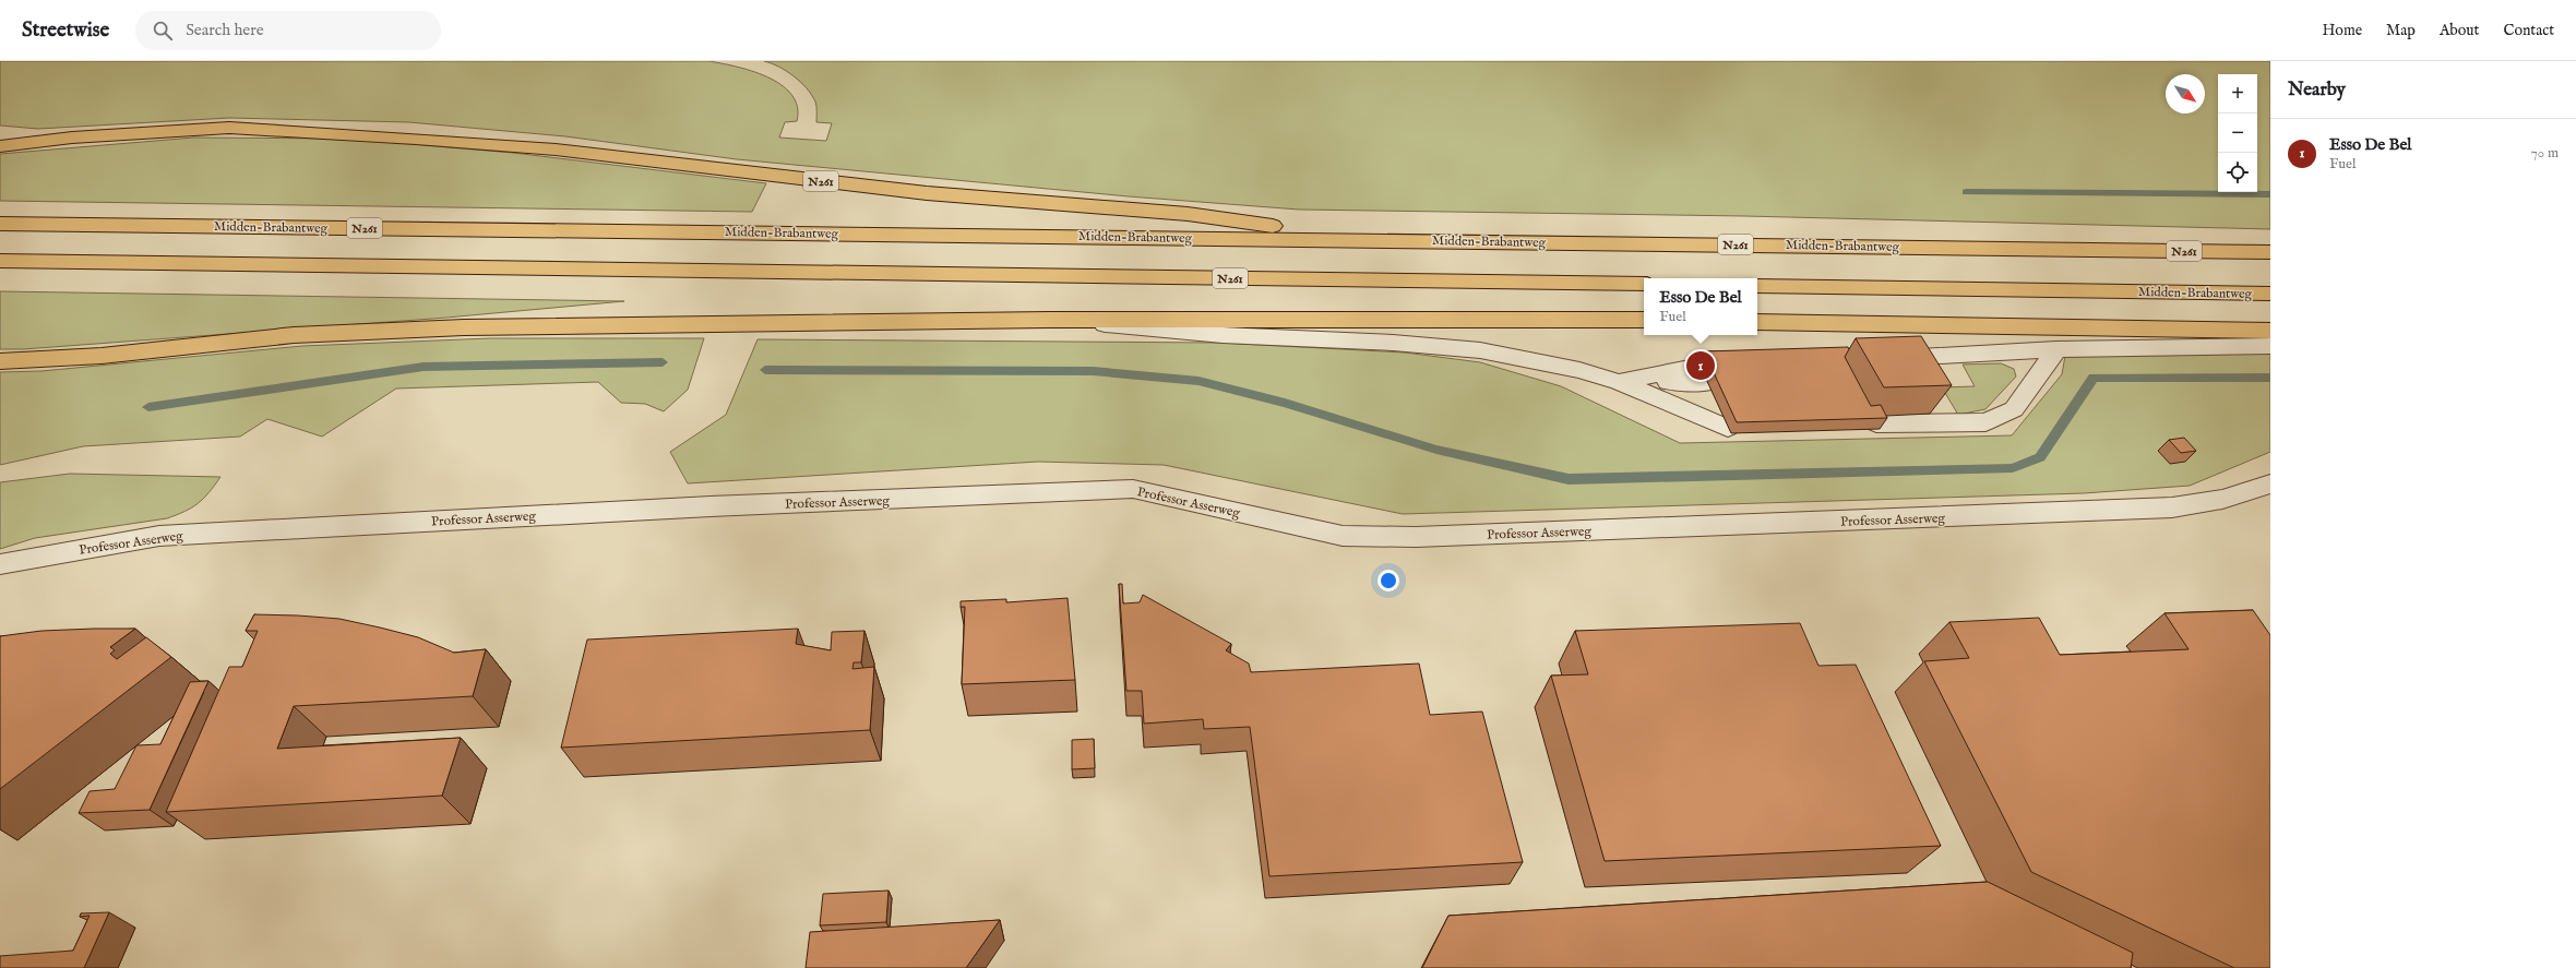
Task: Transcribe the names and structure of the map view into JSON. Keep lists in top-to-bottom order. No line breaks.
{"streets":{"highway":["N261","Midden-Brabantweg"],"street":["Professor Asserweg"]},"crossings":[["N261","Midden-Brabantweg"]],"north":"bottom right","page":{"header":"Streetwise","search":"Search here","nav":["Home","Map","About","Contact"],"heading":"Nearby","map_buttons":["+","−"],"list":[{"mark":"1","name":"Esso De Bel","note":"Fuel","value":"70 m"}],"popup":["Esso De Bel","Fuel"],"pins":"1"}}
